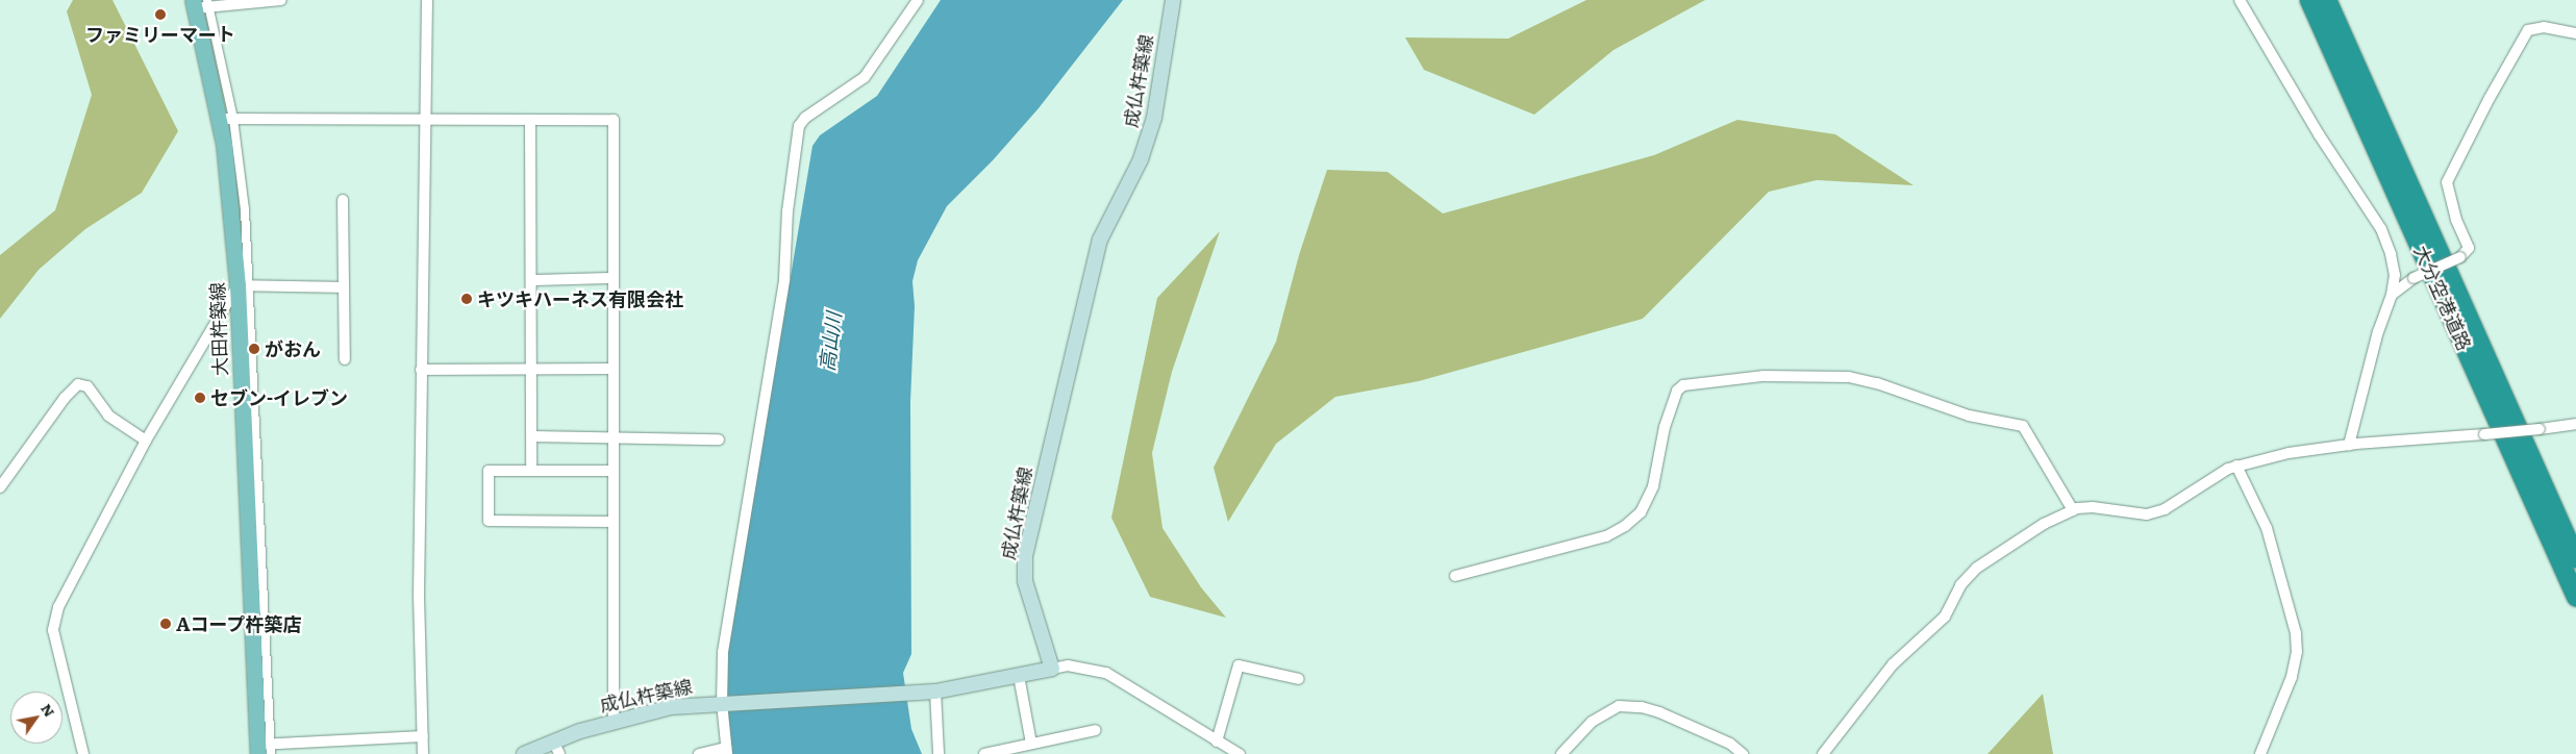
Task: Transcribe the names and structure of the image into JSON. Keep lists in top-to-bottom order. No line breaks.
{"streets":{"highway":["大分空港道路"],"main road":["成仏杵築線","大田杵築線"]},"water":["高山川"],"places":["ファミリーマート","キツキハーネス有限会社","がおん","セブン-イレブン","Aコープ杵築店"],"north":"top right"}
